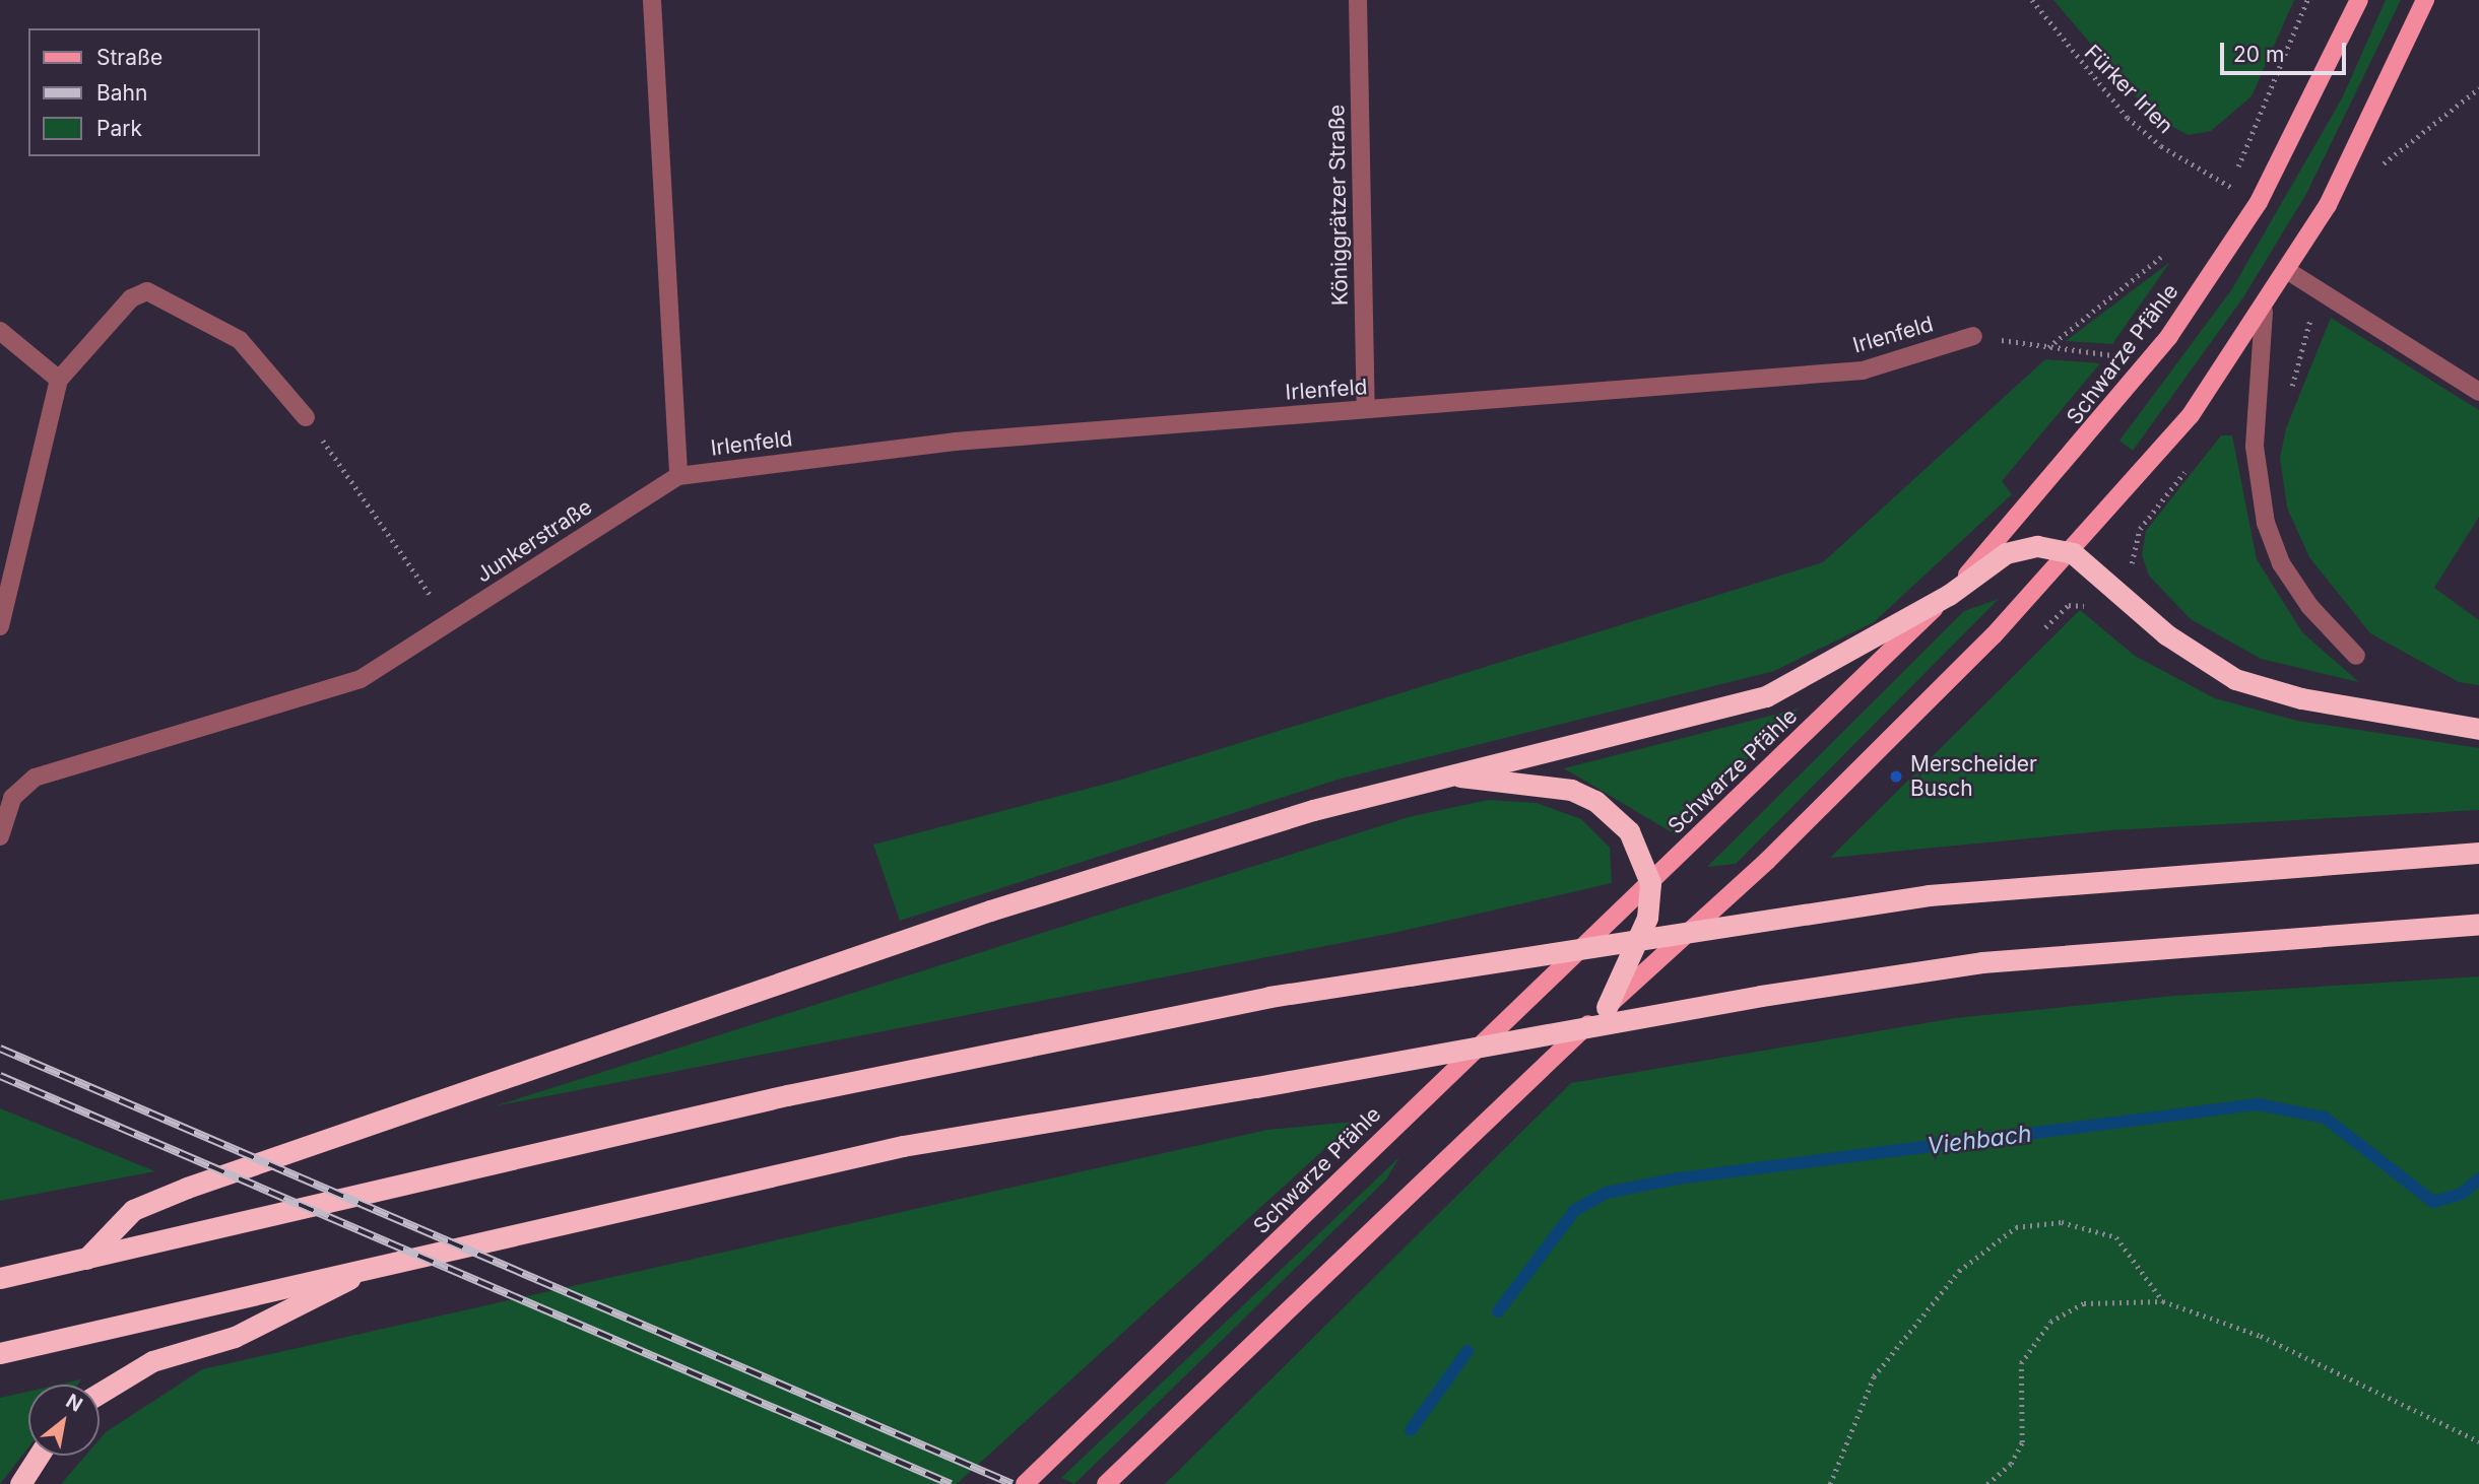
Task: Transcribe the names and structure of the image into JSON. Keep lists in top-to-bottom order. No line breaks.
{"streets":{"main road":["Schwarze Pfähle"],"street":["Königgrätzer Straße","Irlenfeld","Junkerstraße"],"path":["Fürker Irlen"]},"crossings":[["Fürker Irlen","Schwarze Pfähle"],["Königgrätzer Straße","Irlenfeld"],["Irlenfeld","Junkerstraße"]],"water":["Viehbach"],"places":["Merscheider Busch"],"legend":["Straße","Bahn","Park"],"scale_bar":"20 m","north":"top right"}
